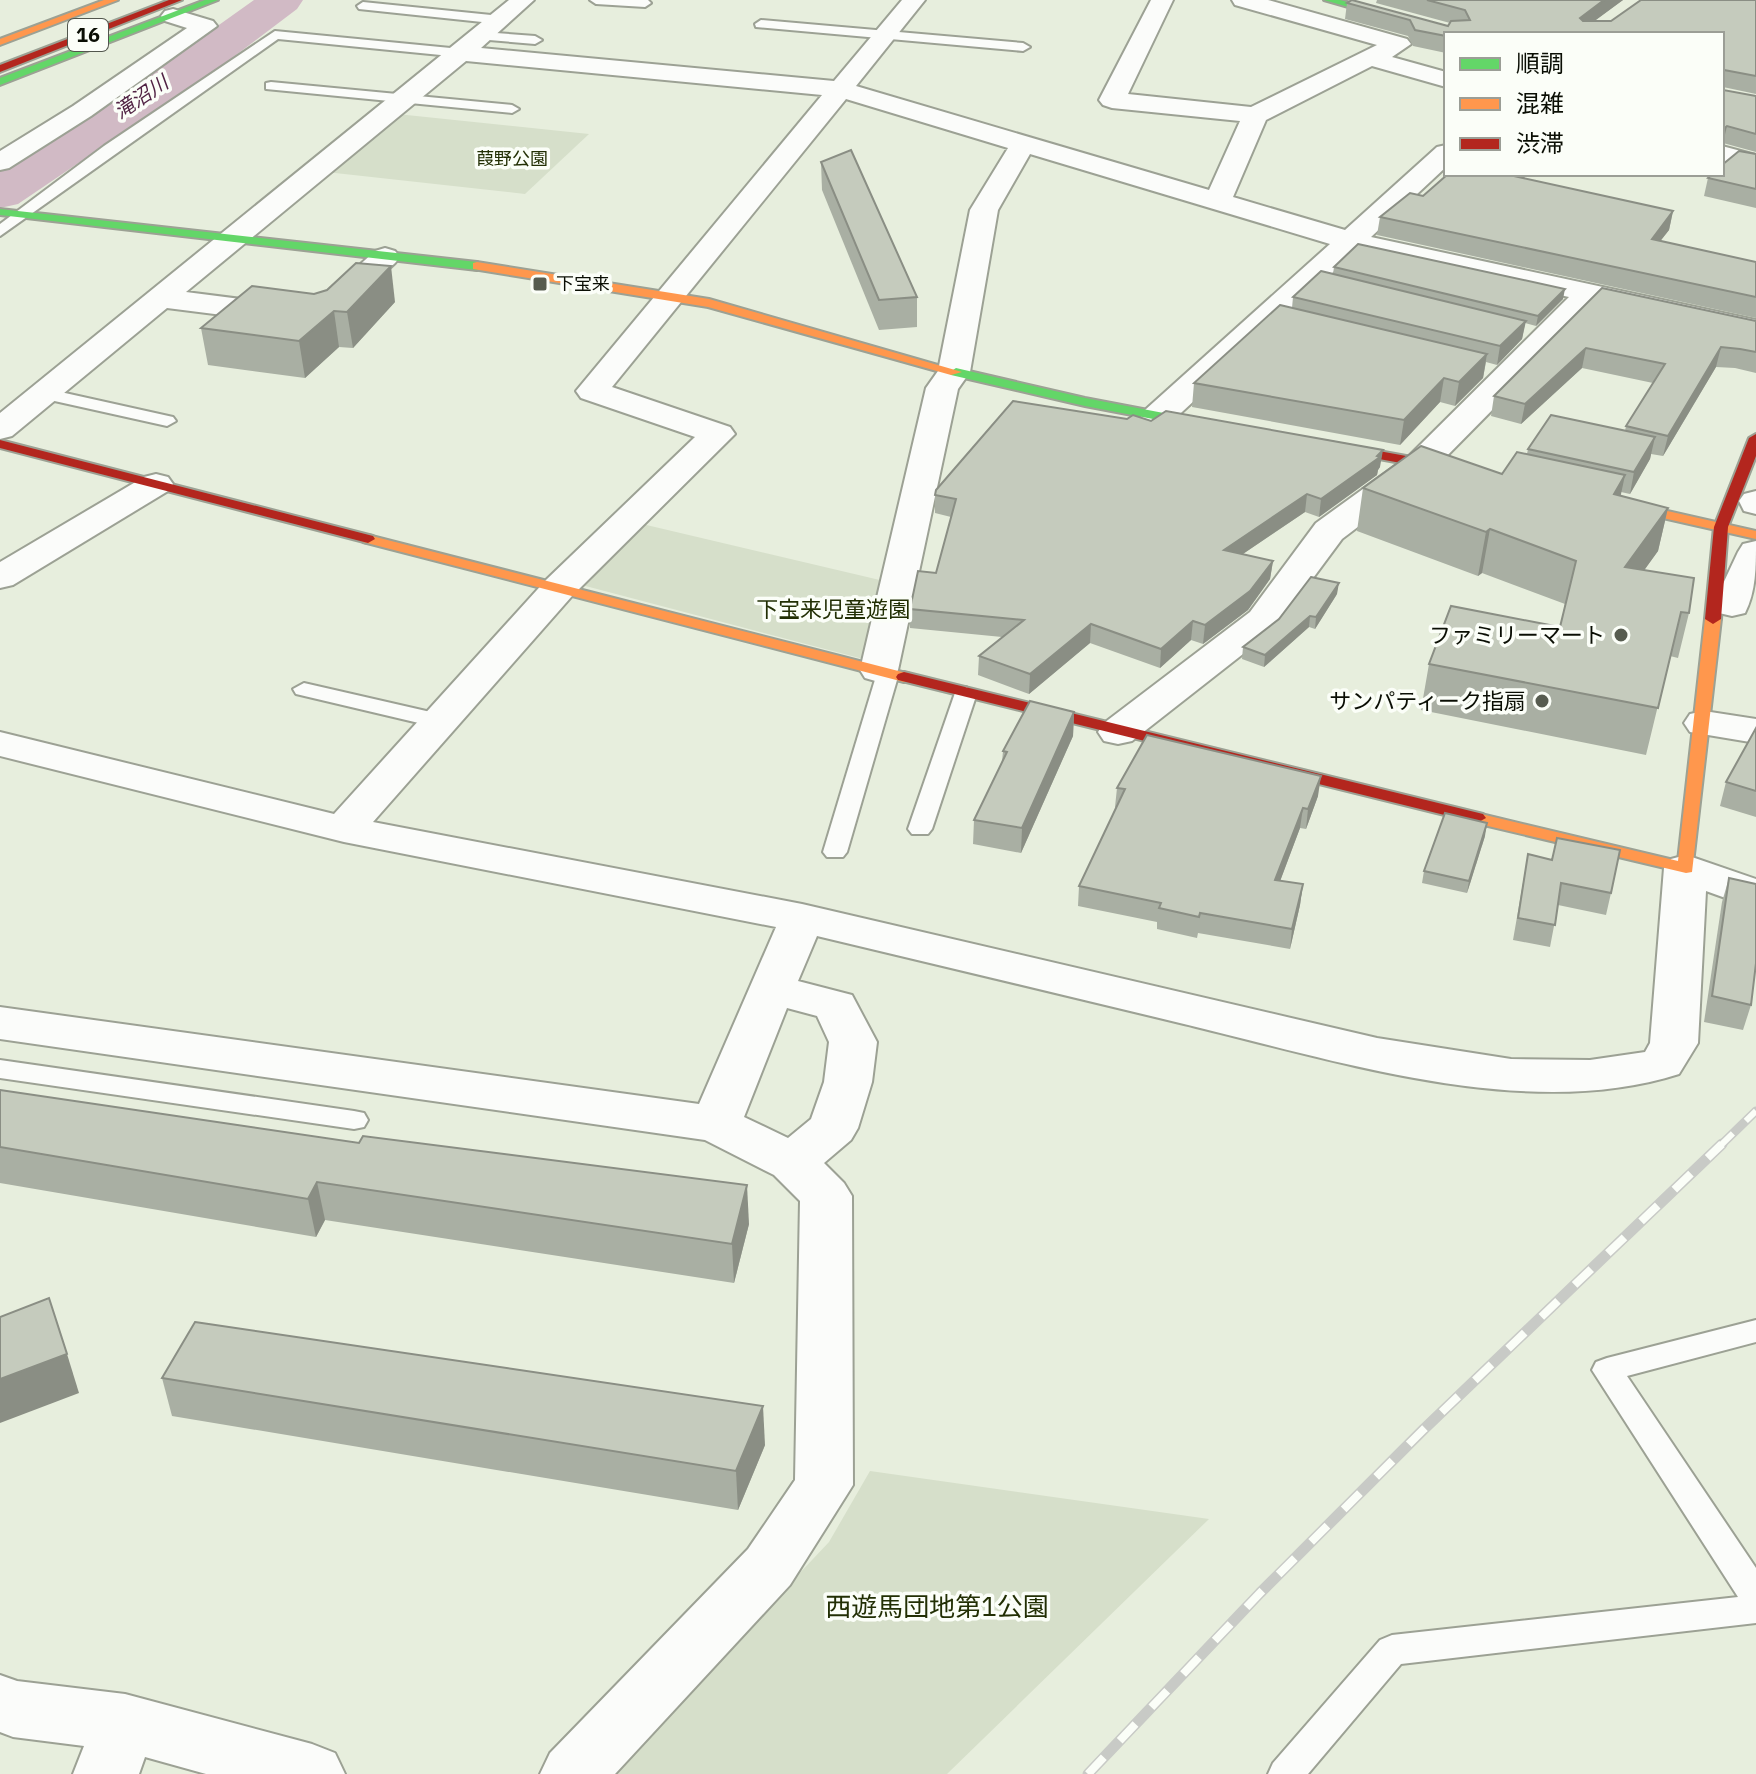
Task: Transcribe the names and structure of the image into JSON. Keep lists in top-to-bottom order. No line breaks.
{"streets":{"main road":["16"]},"water":["滝沼川"],"parks":["葭野公園","下宝来児童遊園","西遊馬団地第1公園"],"places":{"transit":["下宝来"],"other":["ファミリーマート","サンパティーク指扇"]},"legend":["順調","混雑","渋滞"]}
